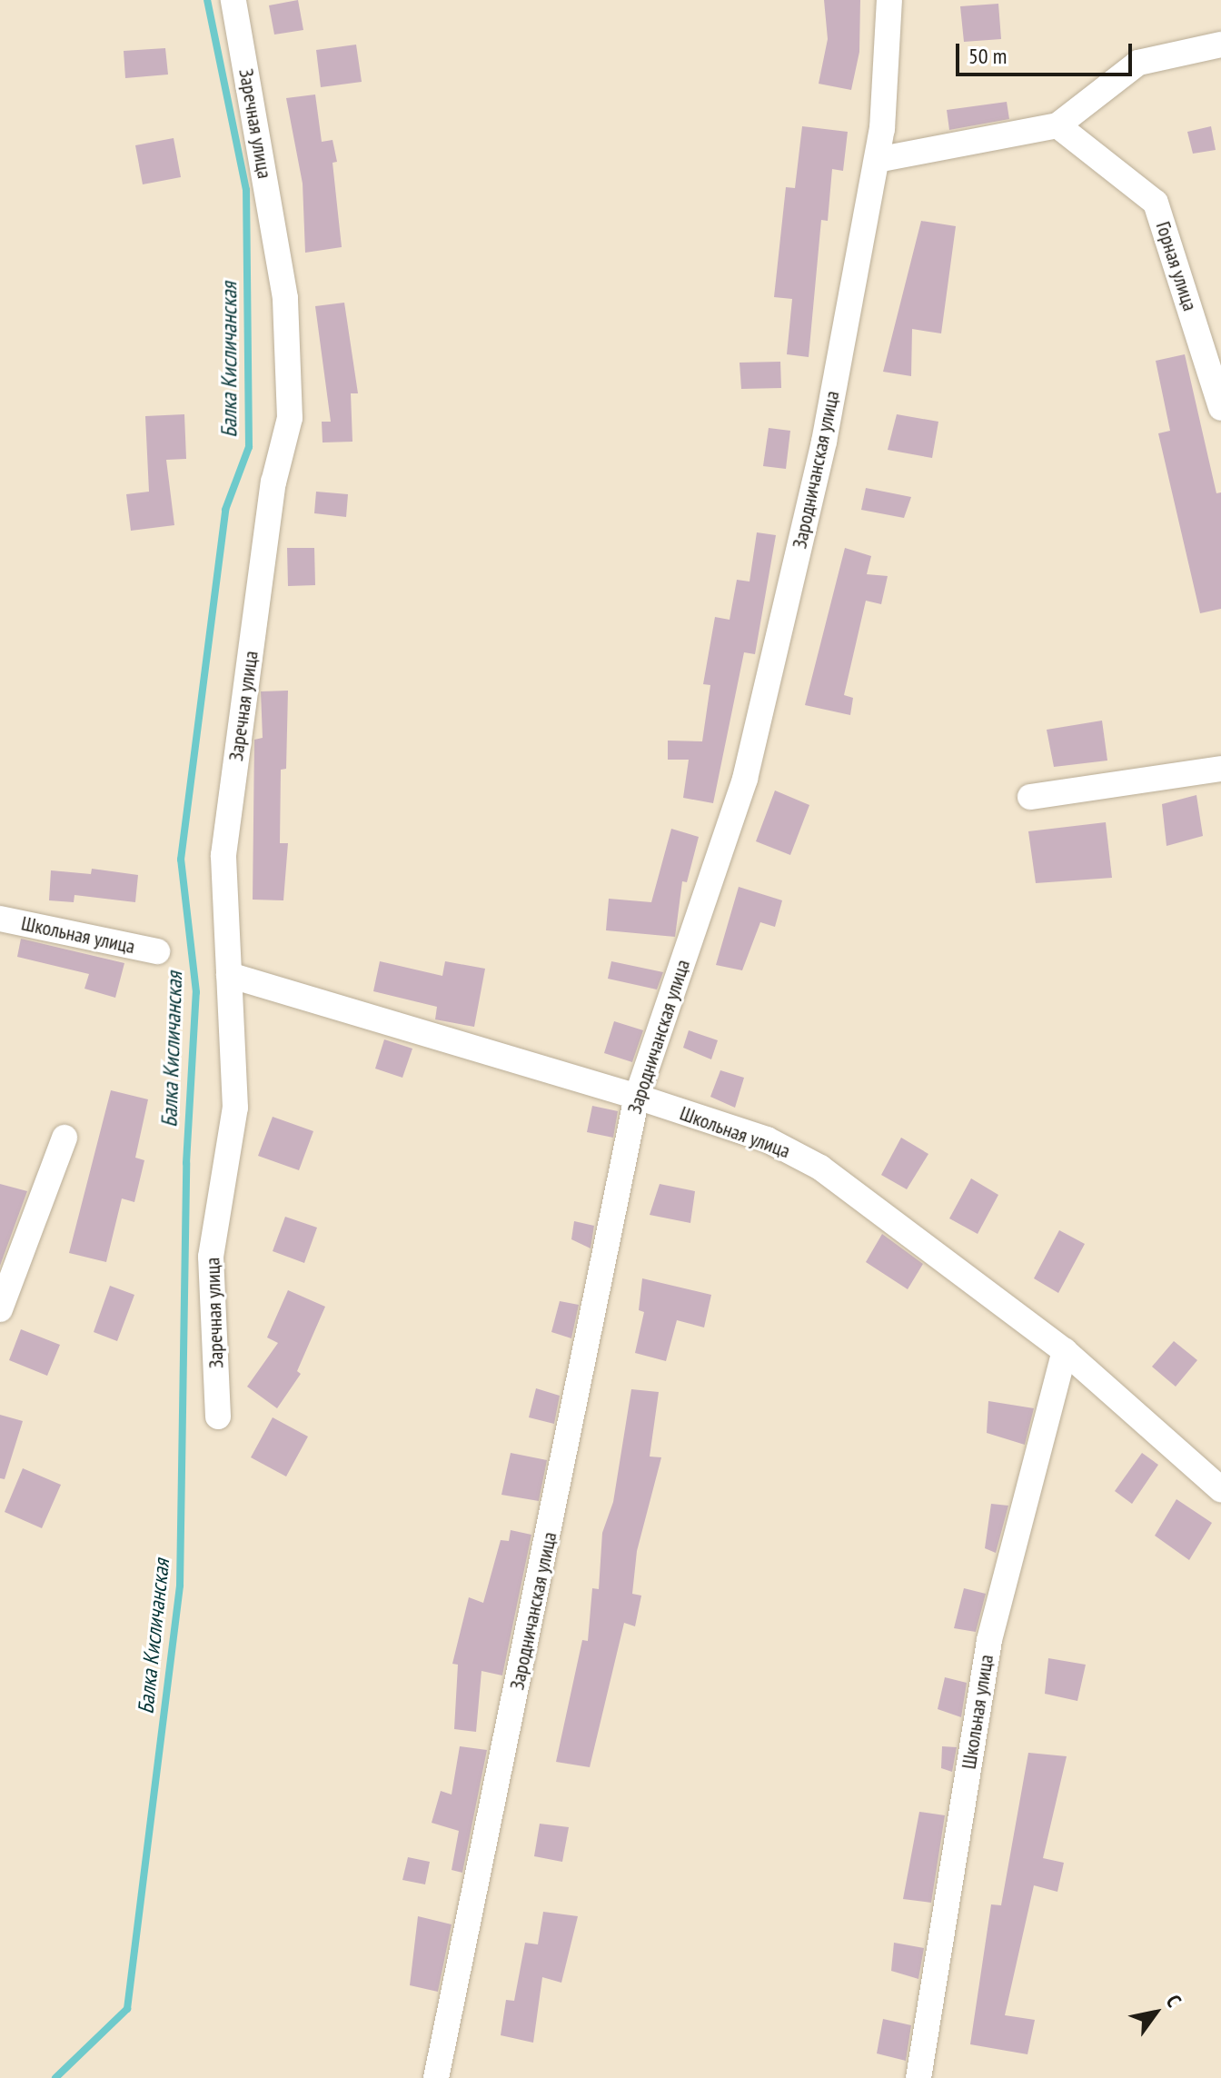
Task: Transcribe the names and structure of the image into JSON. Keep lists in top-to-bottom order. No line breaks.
{"streets":{"street":["Заречная улица","Горная улица","Зародничанская улица","Школьная улица"]},"crossings":[["Заречная улица","Школьная улица"],["Зародничанская улица","Школьная улица"]],"water":["Балка Кисличанская"],"scale_bar":"50 m","north":"top right"}
